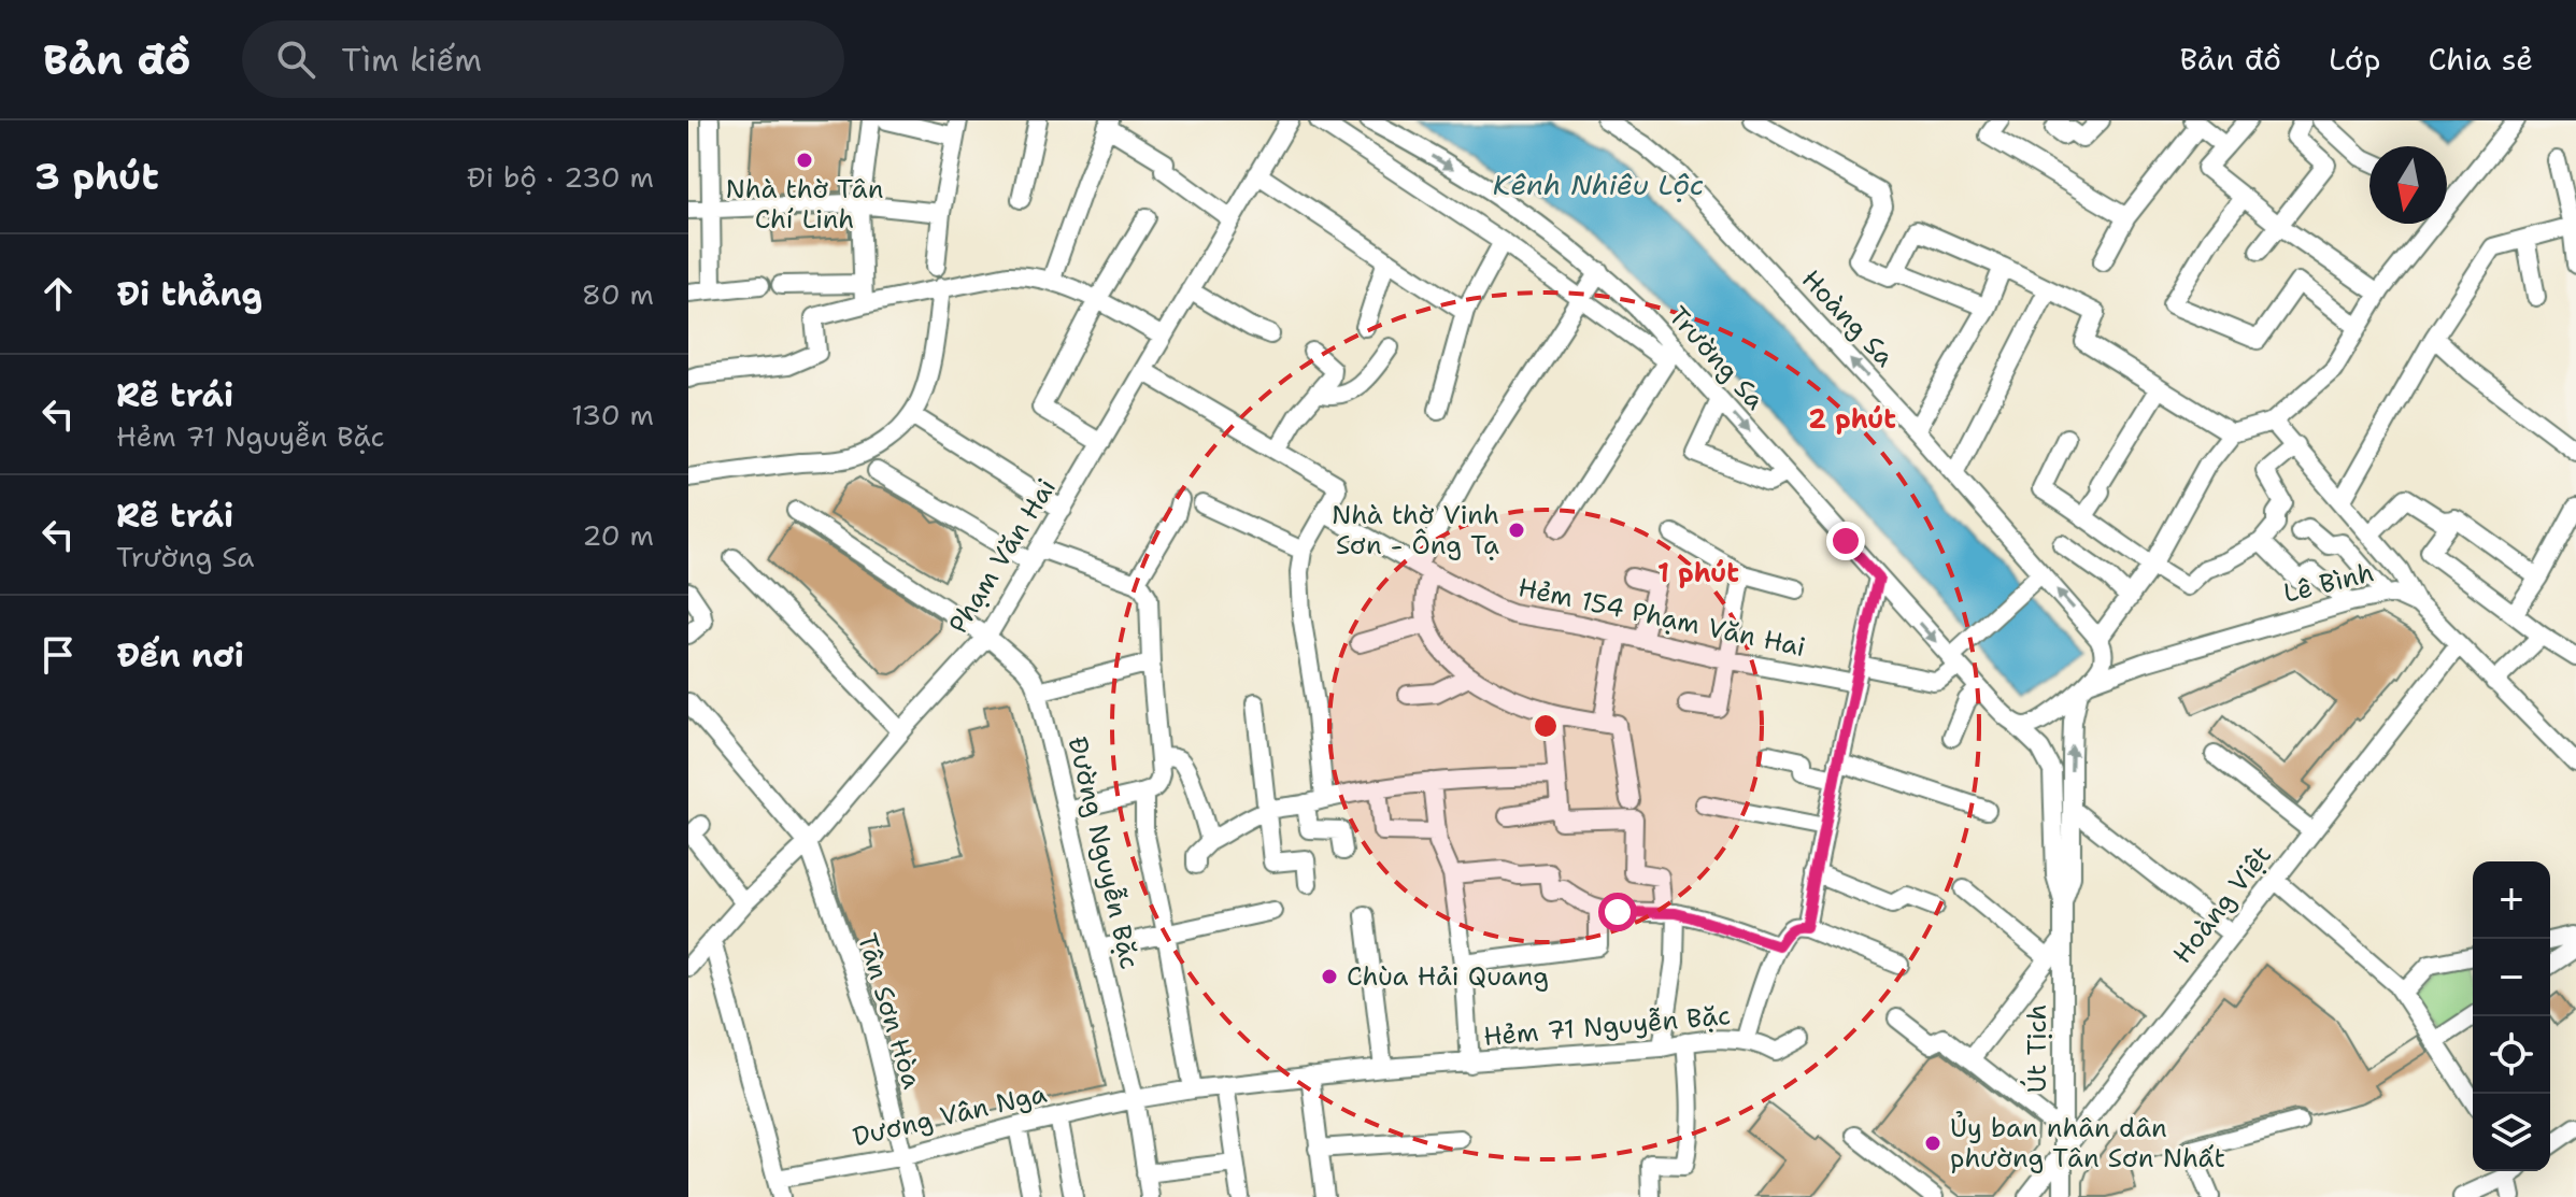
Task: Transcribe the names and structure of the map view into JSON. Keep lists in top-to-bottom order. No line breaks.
{"streets":{"street":["Hoàng Sa","Trường Sa","Phạm Văn Hai","Lê Bình","Hẻm 154 Phạm Văn Hai","Đường Nguyễn Bặc","Hoàng Việt","Tân Sơn Hòa","Hẻm 71 Nguyễn Bặc","Út Tịch","Dương Vân Nga"]},"crossings":[["Hoàng Sa","Trường Sa"],["Hoàng Sa","Lê Bình"],["Hoàng Sa","Hẻm 154 Phạm Văn Hai"],["Hoàng Sa","Út Tịch"],["Trường Sa","Lê Bình"],["Trường Sa","Hẻm 154 Phạm Văn Hai"],["Trường Sa","Út Tịch"],["Phạm Văn Hai","Đường Nguyễn Bặc"],["Phạm Văn Hai","Tân Sơn Hòa"],["Lê Bình","Hẻm 154 Phạm Văn Hai"],["Lê Bình","Hoàng Việt"],["Lê Bình","Út Tịch"],["Hẻm 154 Phạm Văn Hai","Út Tịch"],["Đường Nguyễn Bặc","Hẻm 71 Nguyễn Bặc"],["Đường Nguyễn Bặc","Dương Vân Nga"],["Hoàng Việt","Út Tịch"],["Tân Sơn Hòa","Dương Vân Nga"],["Hẻm 71 Nguyễn Bặc","Dương Vân Nga"]],"water":["Kênh Nhiêu Lộc"],"places":["Nhà thờ Tân Chí Linh","Nhà thờ Vinh Sơn - Ông Tạ","Chùa Hải Quang","Ủy ban nhân dân phường Tân Sơn Nhất"],"north":"bottom","page":{"header":"Bản đồ","search":"Tìm kiếm","nav":["Bản đồ","Lớp","Chia sẻ"],"heading":["3 phút","Đi bộ · 230 m"],"list":[["Đi thẳng","80 m"],["Rẽ trái","Hẻm 71 Nguyễn Bặc","130 m"],["Rẽ trái","Trường Sa","20 m"],"Đến nơi"],"map_buttons":["+","−"]},"rings":["2 phút","1 phút"]}
